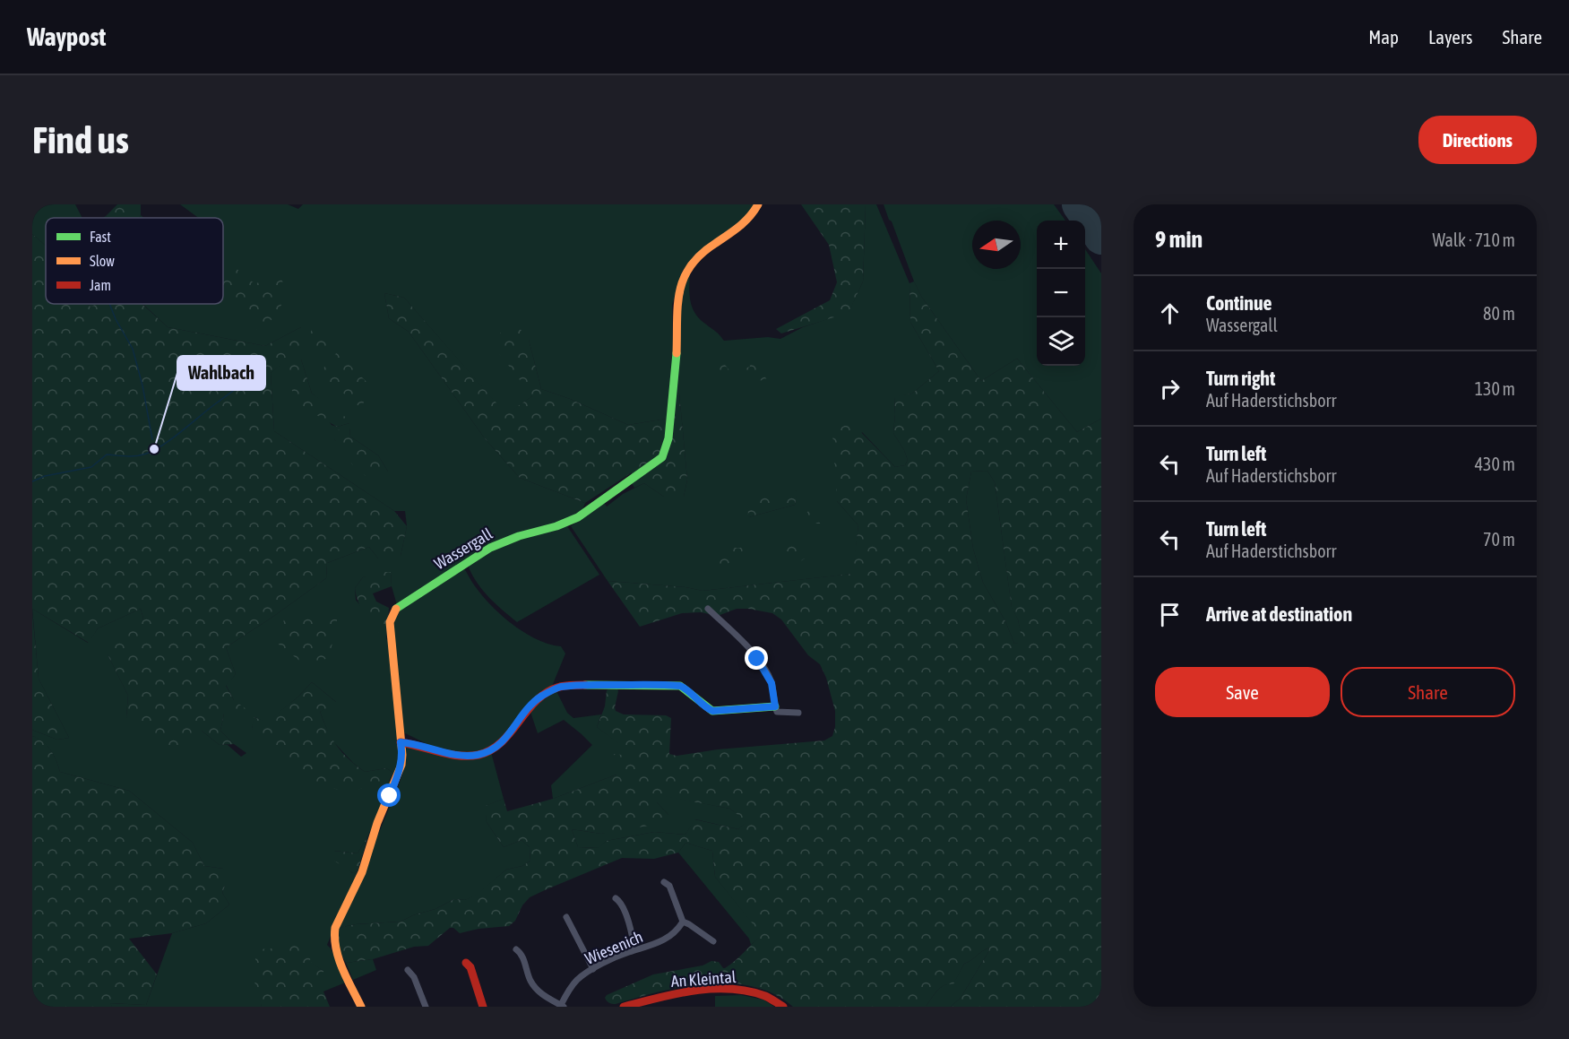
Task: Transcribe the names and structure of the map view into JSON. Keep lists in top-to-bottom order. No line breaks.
{"streets":{"street":["Wassergall","Wiesenich","An Kleintal"]},"places":["Wahlbach"],"legend":["Fast","Slow","Jam"],"north":"left","page":{"header":"Waypost","nav":["Map","Layers","Share"],"buttons":["Directions",["Save","Share"]],"title":"Find us","heading":["9 min","Walk · 710 m"],"map_buttons":["+","−"],"list":[["Continue","Wassergall","80 m"],["Turn right","Auf Haderstichsborr","130 m"],["Turn left","Auf Haderstichsborr","430 m"],["Turn left","Auf Haderstichsborr","70 m"],"Arrive at destination"]}}
